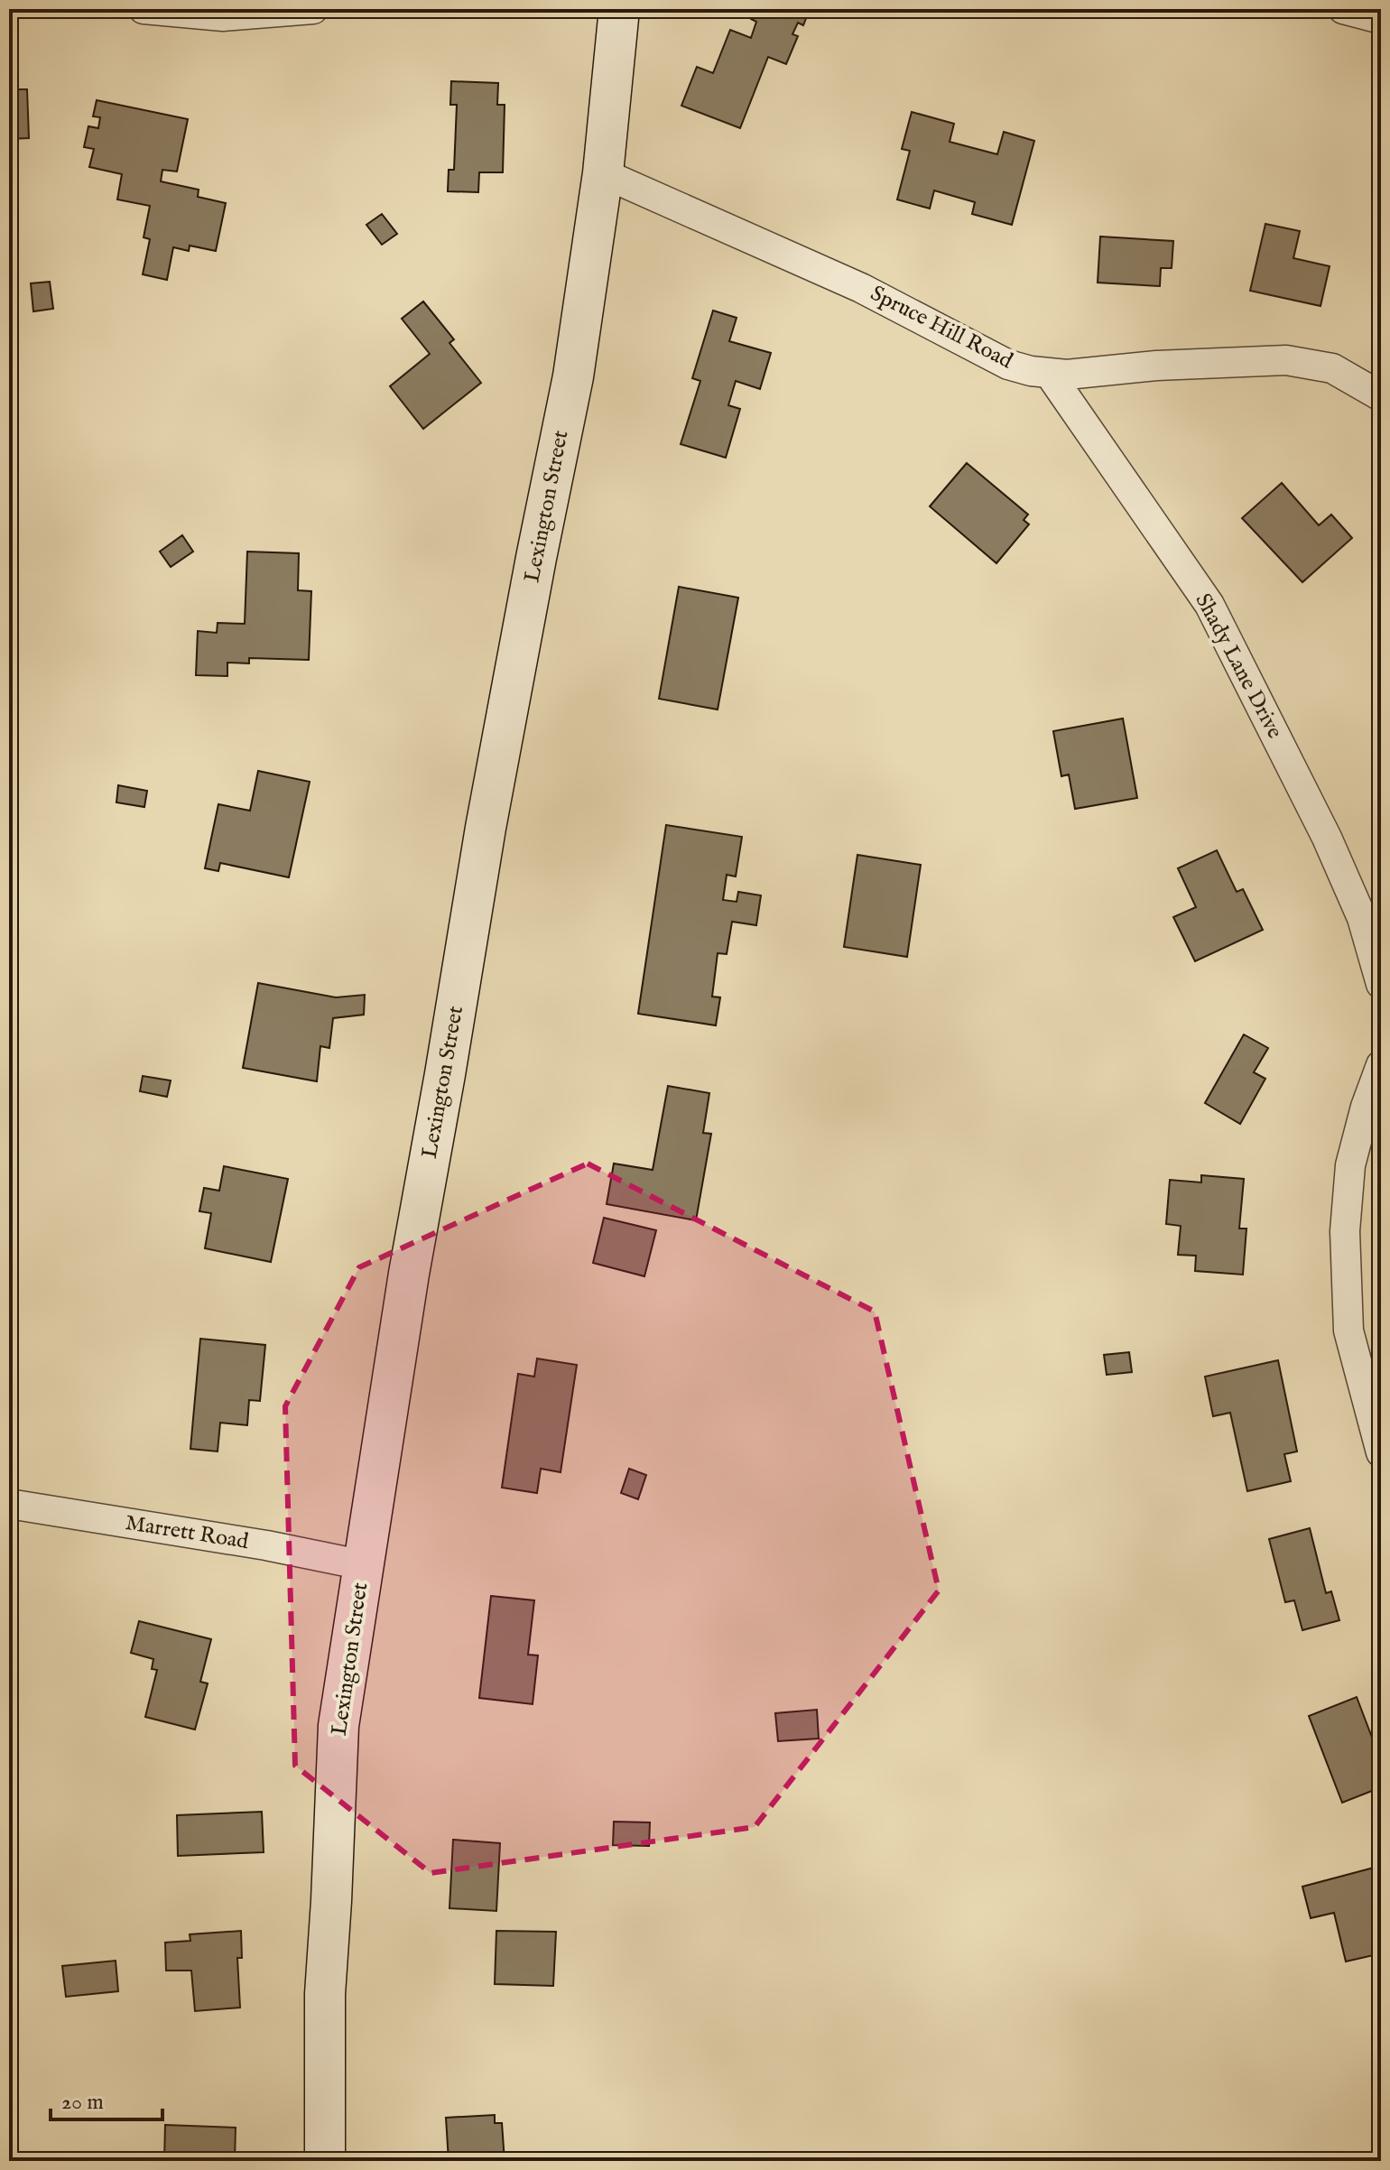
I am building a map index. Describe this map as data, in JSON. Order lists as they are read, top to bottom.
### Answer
{
  "streets": {
    "street": [
      "Spruce Hill Road",
      "Lexington Street",
      "Shady Lane Drive",
      "Marrett Road"
    ]
  },
  "crossings": [
    ["Spruce Hill Road", "Lexington Street"],
    ["Spruce Hill Road", "Shady Lane Drive"],
    ["Lexington Street", "Marrett Road"]
  ],
  "scale_bar": "20 m"
}
